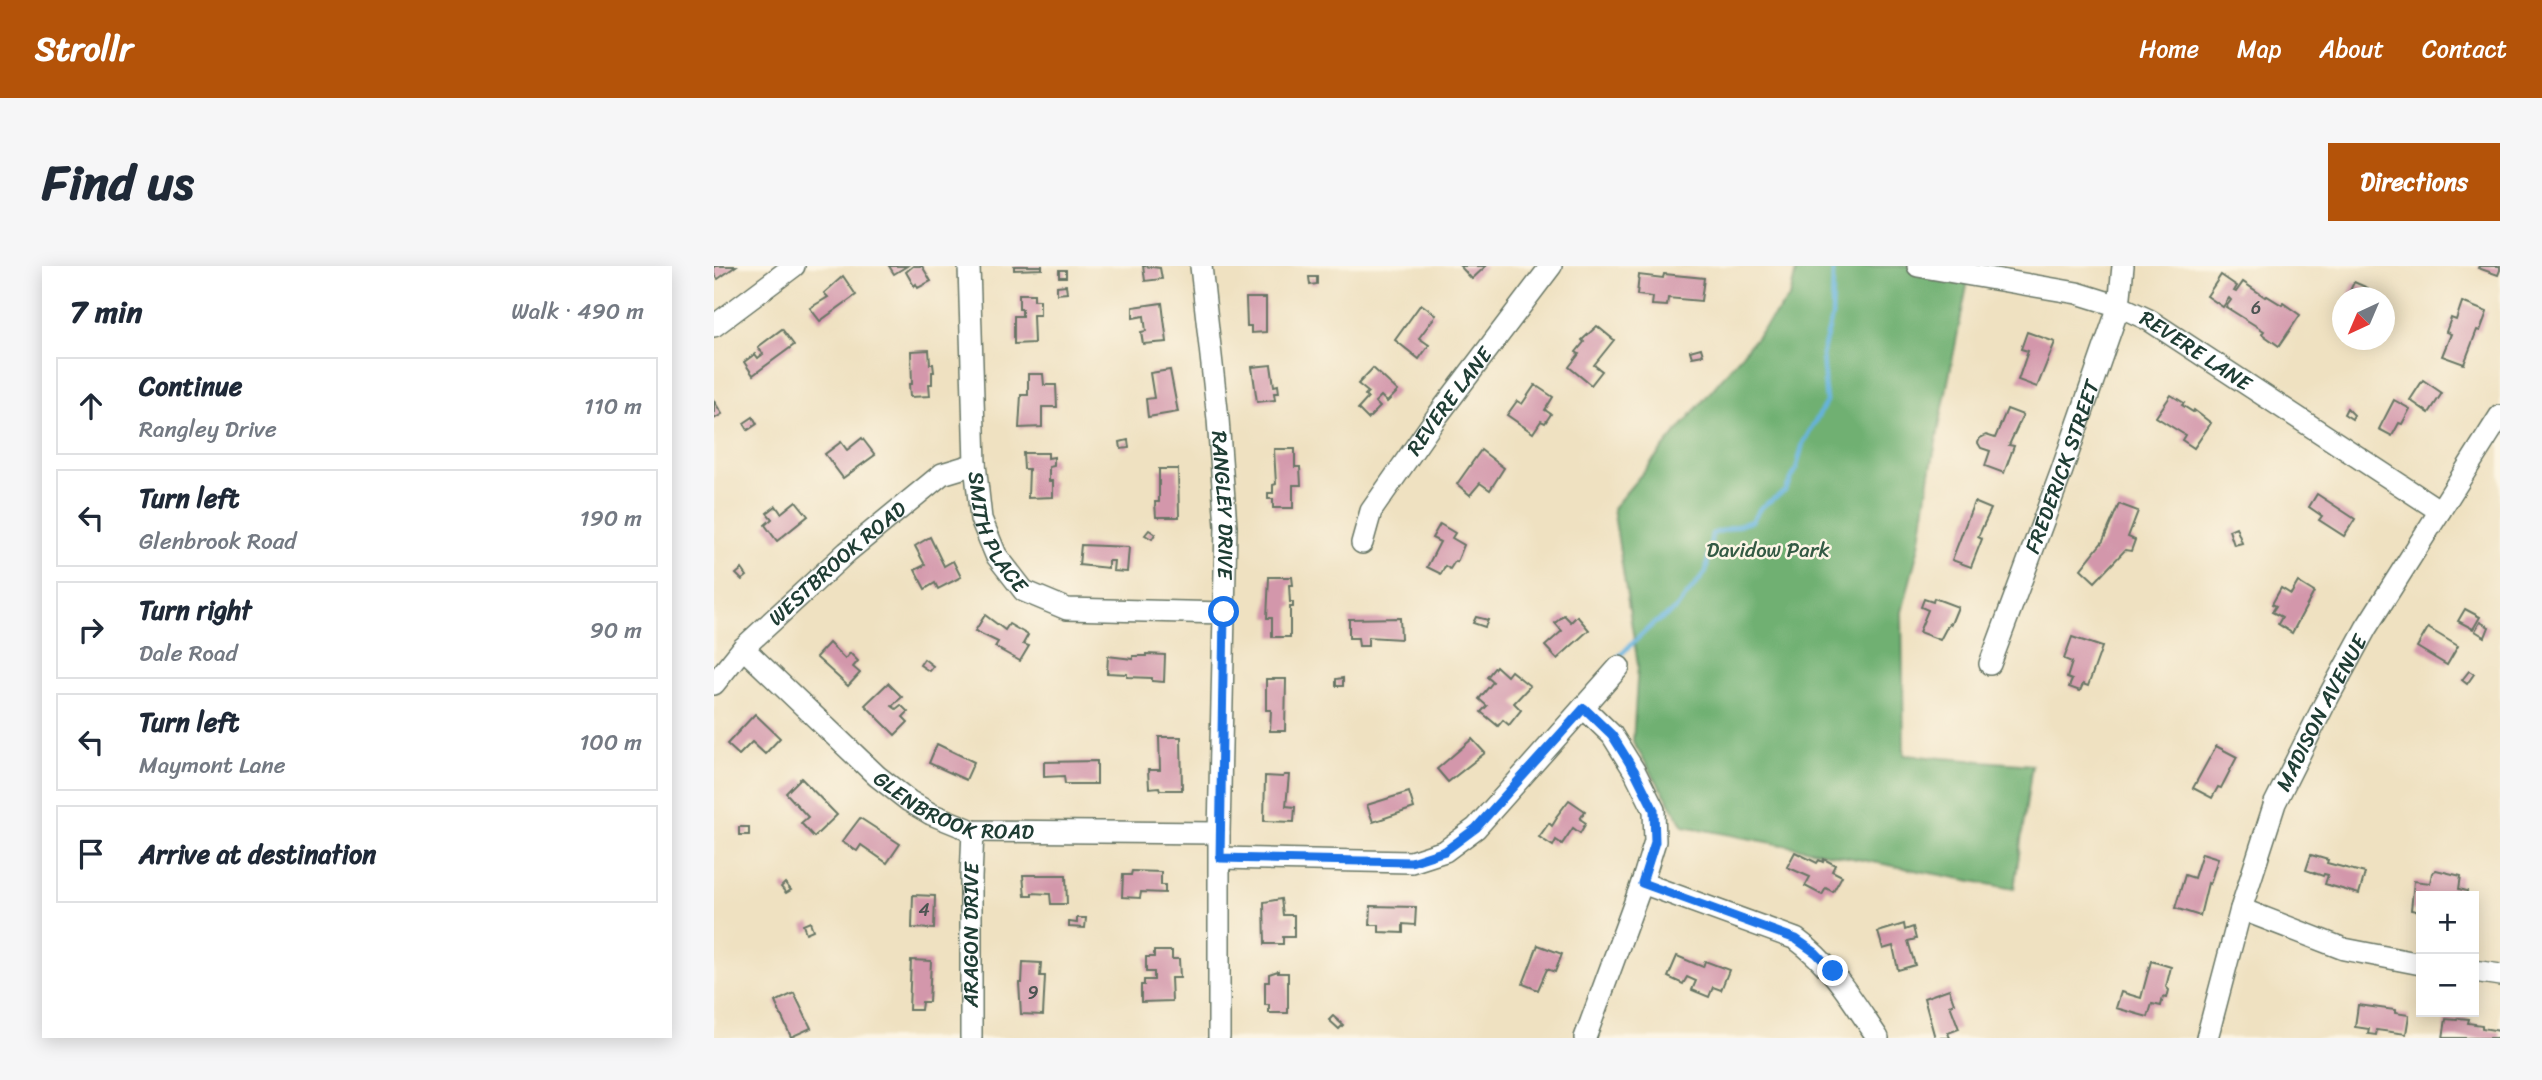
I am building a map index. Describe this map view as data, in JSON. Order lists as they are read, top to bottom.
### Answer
{
  "streets": {
    "street": [
      "REVERE LANE",
      "FREDERICK STREET",
      "RANGLEY DRIVE",
      "SMITH PLACE",
      "WESTBROOK ROAD",
      "MADISON AVENUE",
      "GLENBROOK ROAD",
      "ARAGON DRIVE"
    ]
  },
  "crossings": [
    ["REVERE LANE", "FREDERICK STREET"],
    ["REVERE LANE", "MADISON AVENUE"],
    ["RANGLEY DRIVE", "SMITH PLACE"],
    ["RANGLEY DRIVE", "GLENBROOK ROAD"],
    ["SMITH PLACE", "WESTBROOK ROAD"],
    ["WESTBROOK ROAD", "GLENBROOK ROAD"],
    ["GLENBROOK ROAD", "ARAGON DRIVE"]
  ],
  "parks": ["Davidow Park"],
  "house_numbers": ["6", "4", "9"],
  "north": "bottom left",
  "page": {
    "header": "Strollr",
    "nav": [
      "Home",
      "Map",
      "About",
      "Contact"
    ],
    "title": "Find us",
    "buttons": "Directions",
    "heading": ["7 min", "Walk · 490 m"],
    "list": [
      ["Continue", "Rangley Drive", "110 m"],
      ["Turn left", "Glenbrook Road", "190 m"],
      ["Turn right", "Dale Road", "90 m"],
      ["Turn left", "Maymont Lane", "100 m"],
      "Arrive at destination"
    ],
    "map_buttons": ["+", "−"]
  }
}
